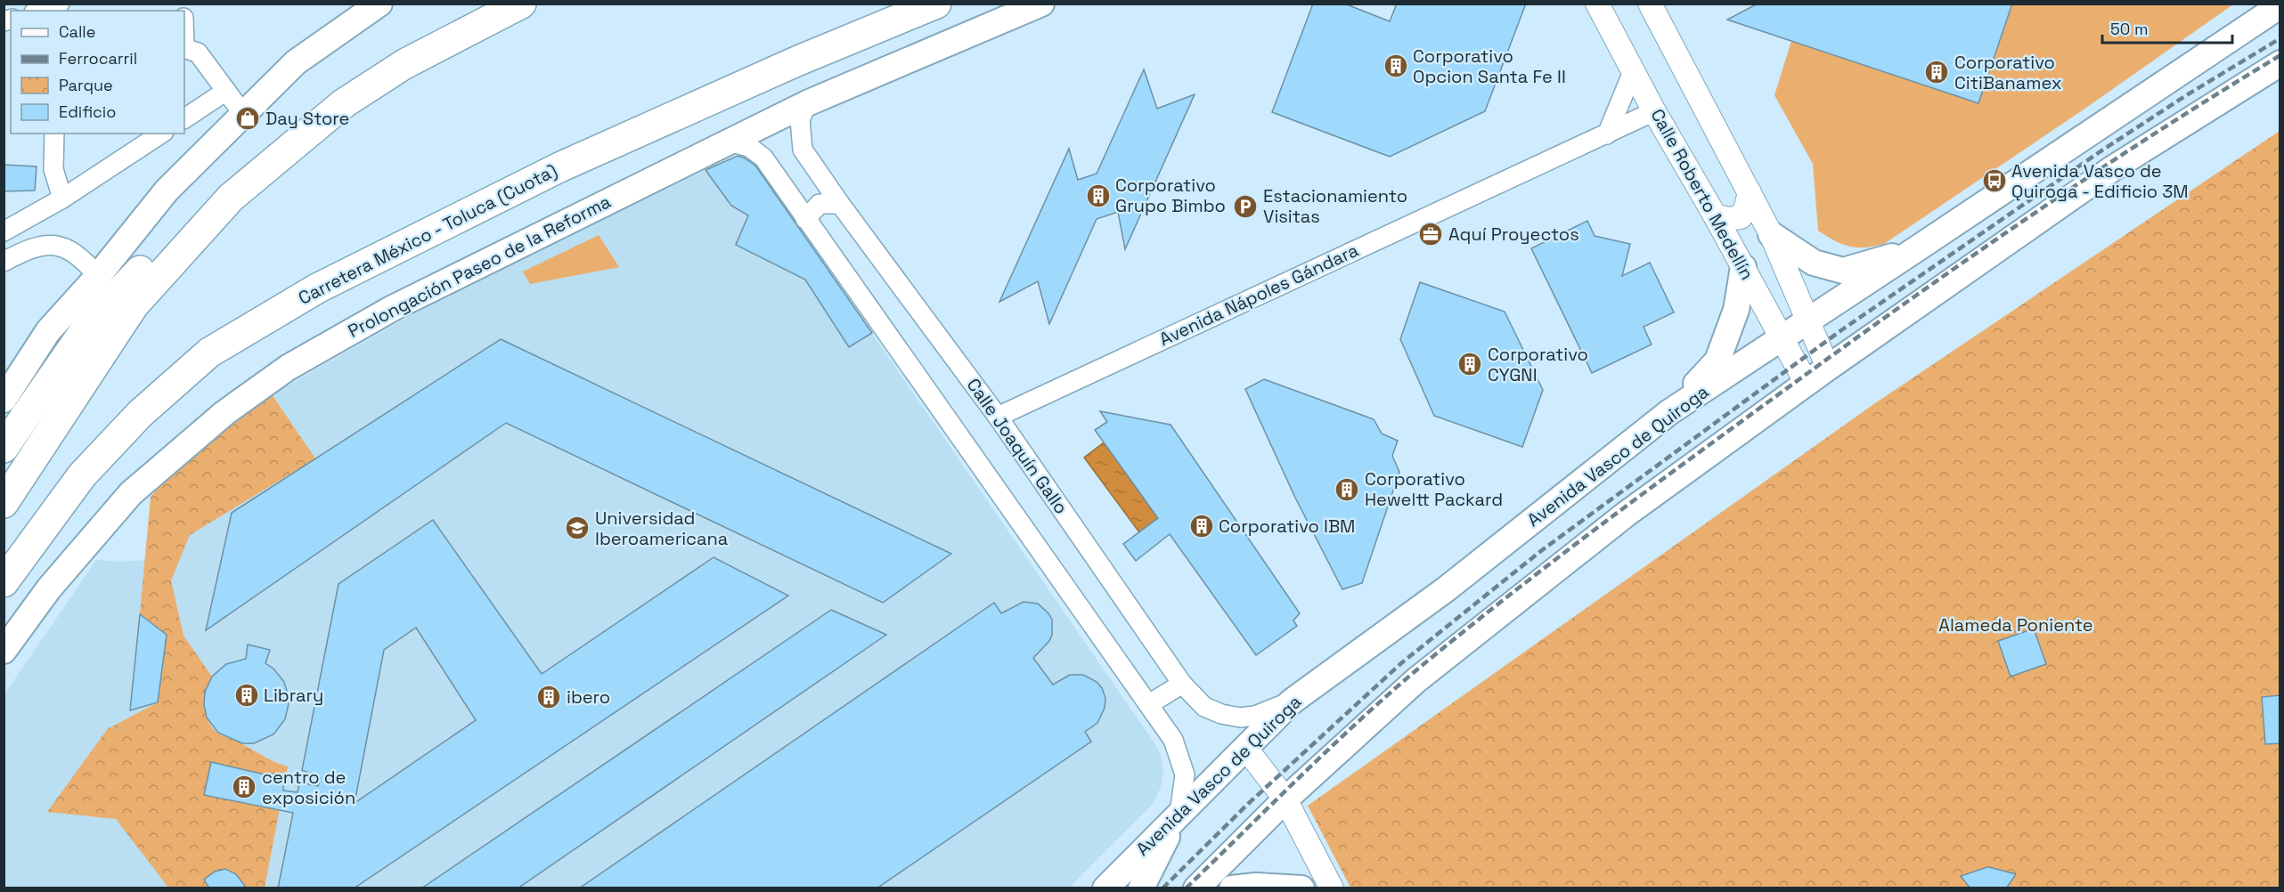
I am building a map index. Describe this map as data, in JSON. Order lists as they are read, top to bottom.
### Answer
{
  "streets": {
    "highway": ["Carretera México - Toluca (Cuota)"],
    "main road": ["Prolongación Paseo de la Reforma", "Avenida Vasco de Quiroga"],
    "street": ["Calle Roberto Medellín", "Avenida Nápoles Gándara", "Calle Joaquín Gallo"]
  },
  "crossings": [
    ["Calle Roberto Medellín", "Avenida Nápoles Gándara"],
    ["Calle Roberto Medellín", "Avenida Vasco de Quiroga"],
    ["Prolongación Paseo de la Reforma", "Calle Joaquín Gallo"],
    ["Avenida Nápoles Gándara", "Calle Joaquín Gallo"],
    ["Calle Joaquín Gallo", "Avenida Vasco de Quiroga"]
  ],
  "parks": ["Alameda Poniente"],
  "places": {
    "building": [
      "Corporativo Opcion Santa Fe II",
      "Corporativo CitiBanamex",
      "Corporativo Grupo Bimbo",
      "Corporativo CYGNI",
      "Corporativo Heweltt Packard",
      "Corporativo IBM",
      "Library",
      "ibero",
      "centro de exposición"
    ],
    "shop": ["Day Store"],
    "bus stop": ["Avenida Vasco de Quiroga - Edificio 3M"],
    "parking": ["Estacionamiento Visitas"],
    "office": ["Aquí Proyectos"],
    "school or university": ["Universidad Iberoamericana"]
  },
  "legend": [
    "Calle",
    "Ferrocarril",
    "Parque",
    "Edificio"
  ],
  "scale_bar": "50 m"
}
